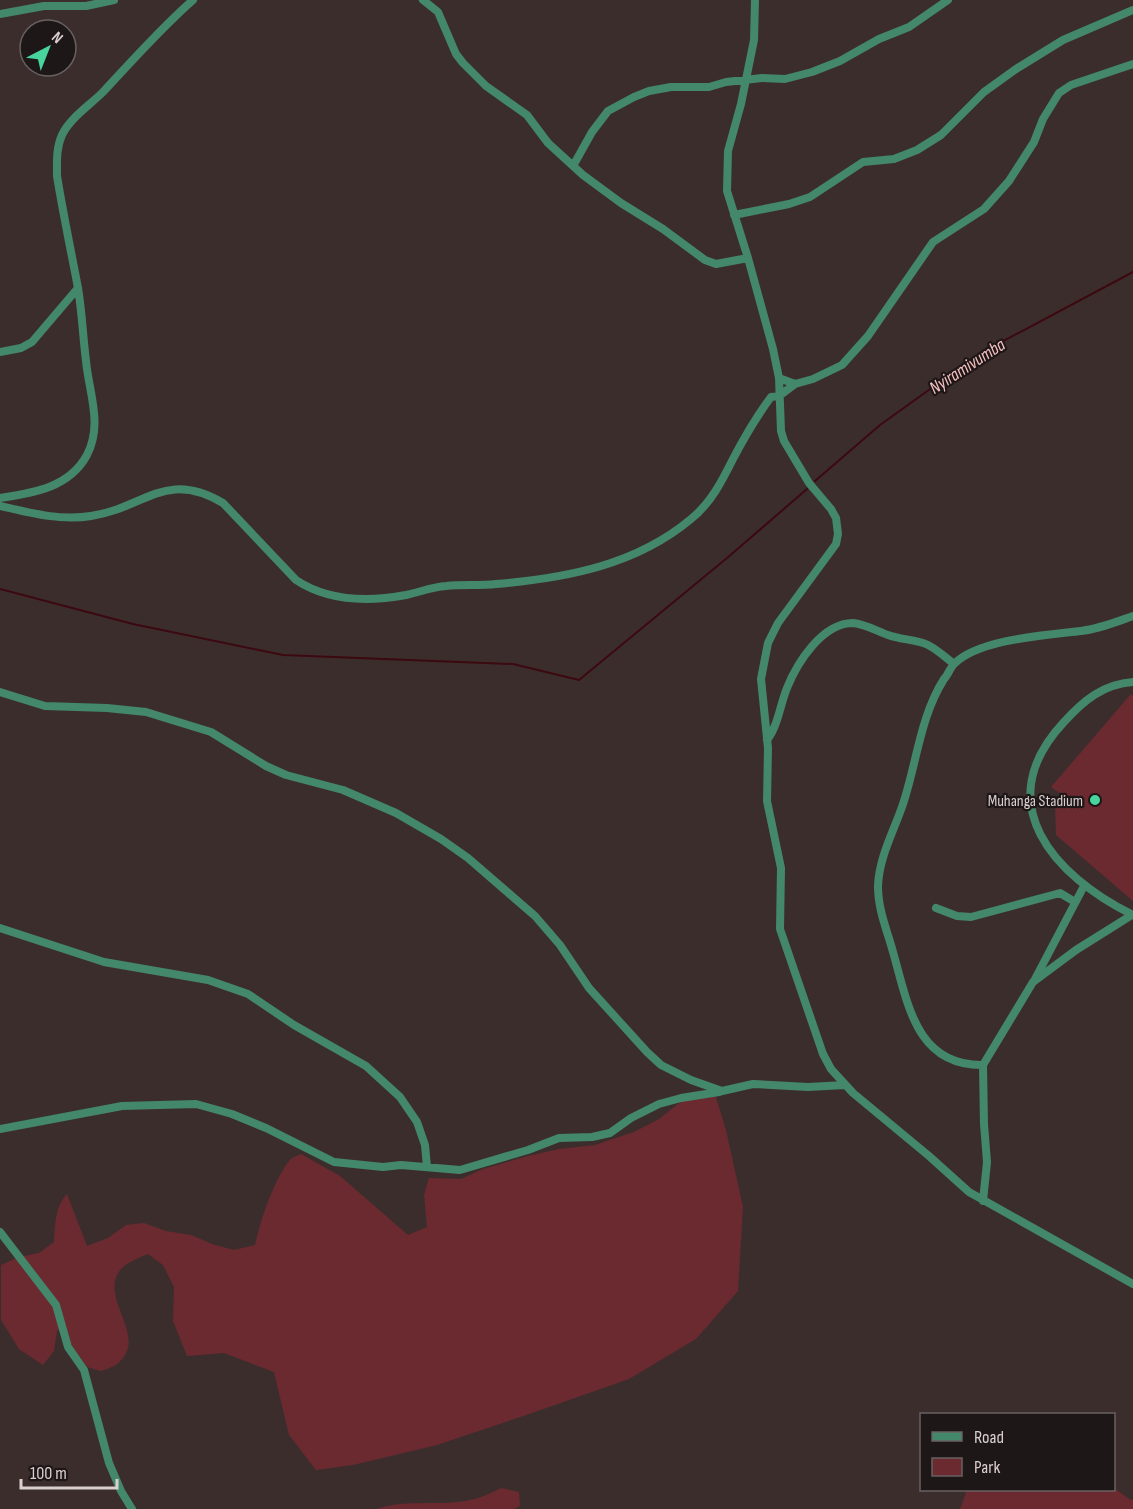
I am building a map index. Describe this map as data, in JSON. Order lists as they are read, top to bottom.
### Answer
{
  "water": ["Nyiramivumba"],
  "places": ["Muhanga Stadium"],
  "legend": ["Road", "Park"],
  "scale_bar": "100 m",
  "north": "top right"
}
